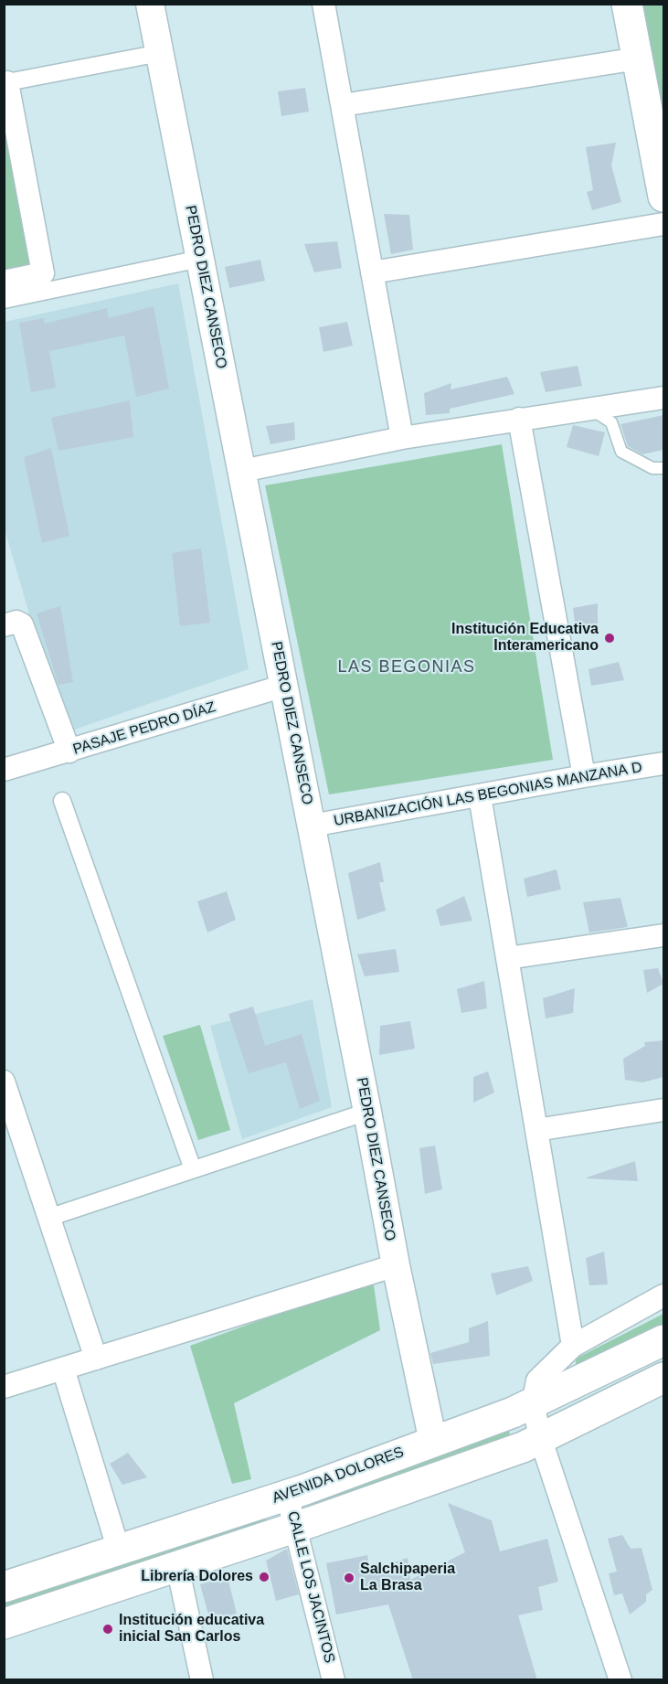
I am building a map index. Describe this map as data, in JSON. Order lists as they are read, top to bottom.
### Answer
{
  "streets": {
    "main road": ["AVENIDA DOLORES"],
    "street": [
      "PEDRO DIEZ CANSECO",
      "PASAJE PEDRO DÍAZ",
      "URBANIZACIÓN LAS BEGONIAS MANZANA D",
      "CALLE LOS JACINTOS"
    ]
  },
  "crossings": [
    ["PEDRO DIEZ CANSECO", "PASAJE PEDRO DÍAZ"],
    ["PEDRO DIEZ CANSECO", "URBANIZACIÓN LAS BEGONIAS MANZANA D"],
    ["PEDRO DIEZ CANSECO", "AVENIDA DOLORES"],
    ["AVENIDA DOLORES", "CALLE LOS JACINTOS"]
  ],
  "districts": ["LAS BEGONIAS"],
  "places": [
    "Institución Educativa Interamericano",
    "Librería Dolores",
    "Salchipaperia La Brasa",
    "Institución educativa inicial San Carlos"
  ]
}
